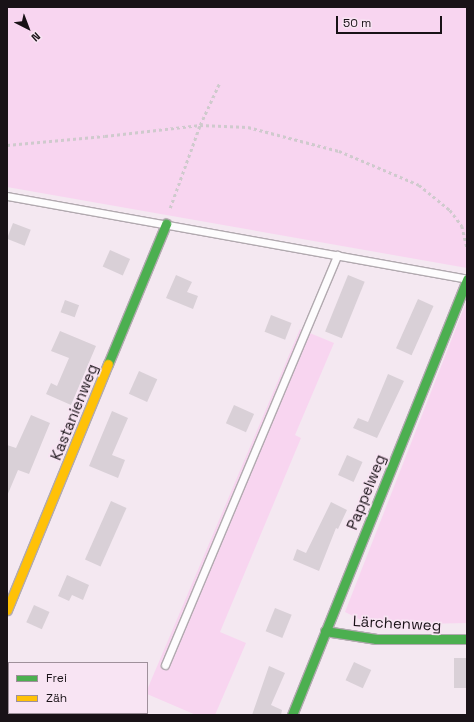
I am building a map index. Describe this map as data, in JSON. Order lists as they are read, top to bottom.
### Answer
{
  "streets": {
    "street": ["Kastanienweg", "Pappelweg", "Lärchenweg"]
  },
  "crossings": [
    ["Pappelweg", "Lärchenweg"]
  ],
  "legend": ["Frei", "Zäh"],
  "scale_bar": "50 m",
  "north": "bottom right"
}
